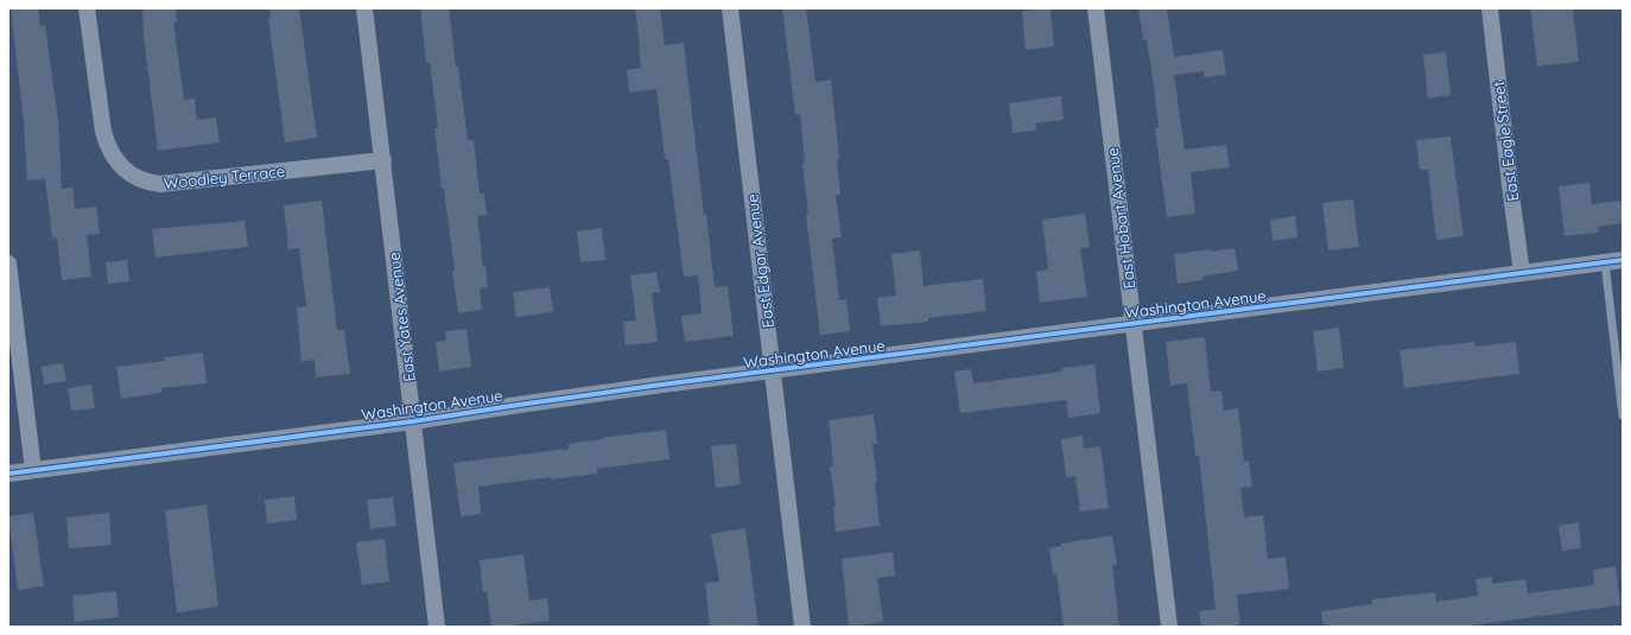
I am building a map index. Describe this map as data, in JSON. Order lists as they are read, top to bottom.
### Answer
{
  "streets": {
    "street": [
      "East Eagle Street",
      "Woodley Terrace",
      "East Hobart Avenue",
      "East Edgar Avenue",
      "Washington Avenue",
      "East Yates Avenue"
    ]
  },
  "crossings": [
    ["East Eagle Street", "Washington Avenue"],
    ["Woodley Terrace", "East Yates Avenue"],
    ["East Hobart Avenue", "Washington Avenue"],
    ["East Edgar Avenue", "Washington Avenue"],
    ["Washington Avenue", "East Yates Avenue"]
  ]
}
